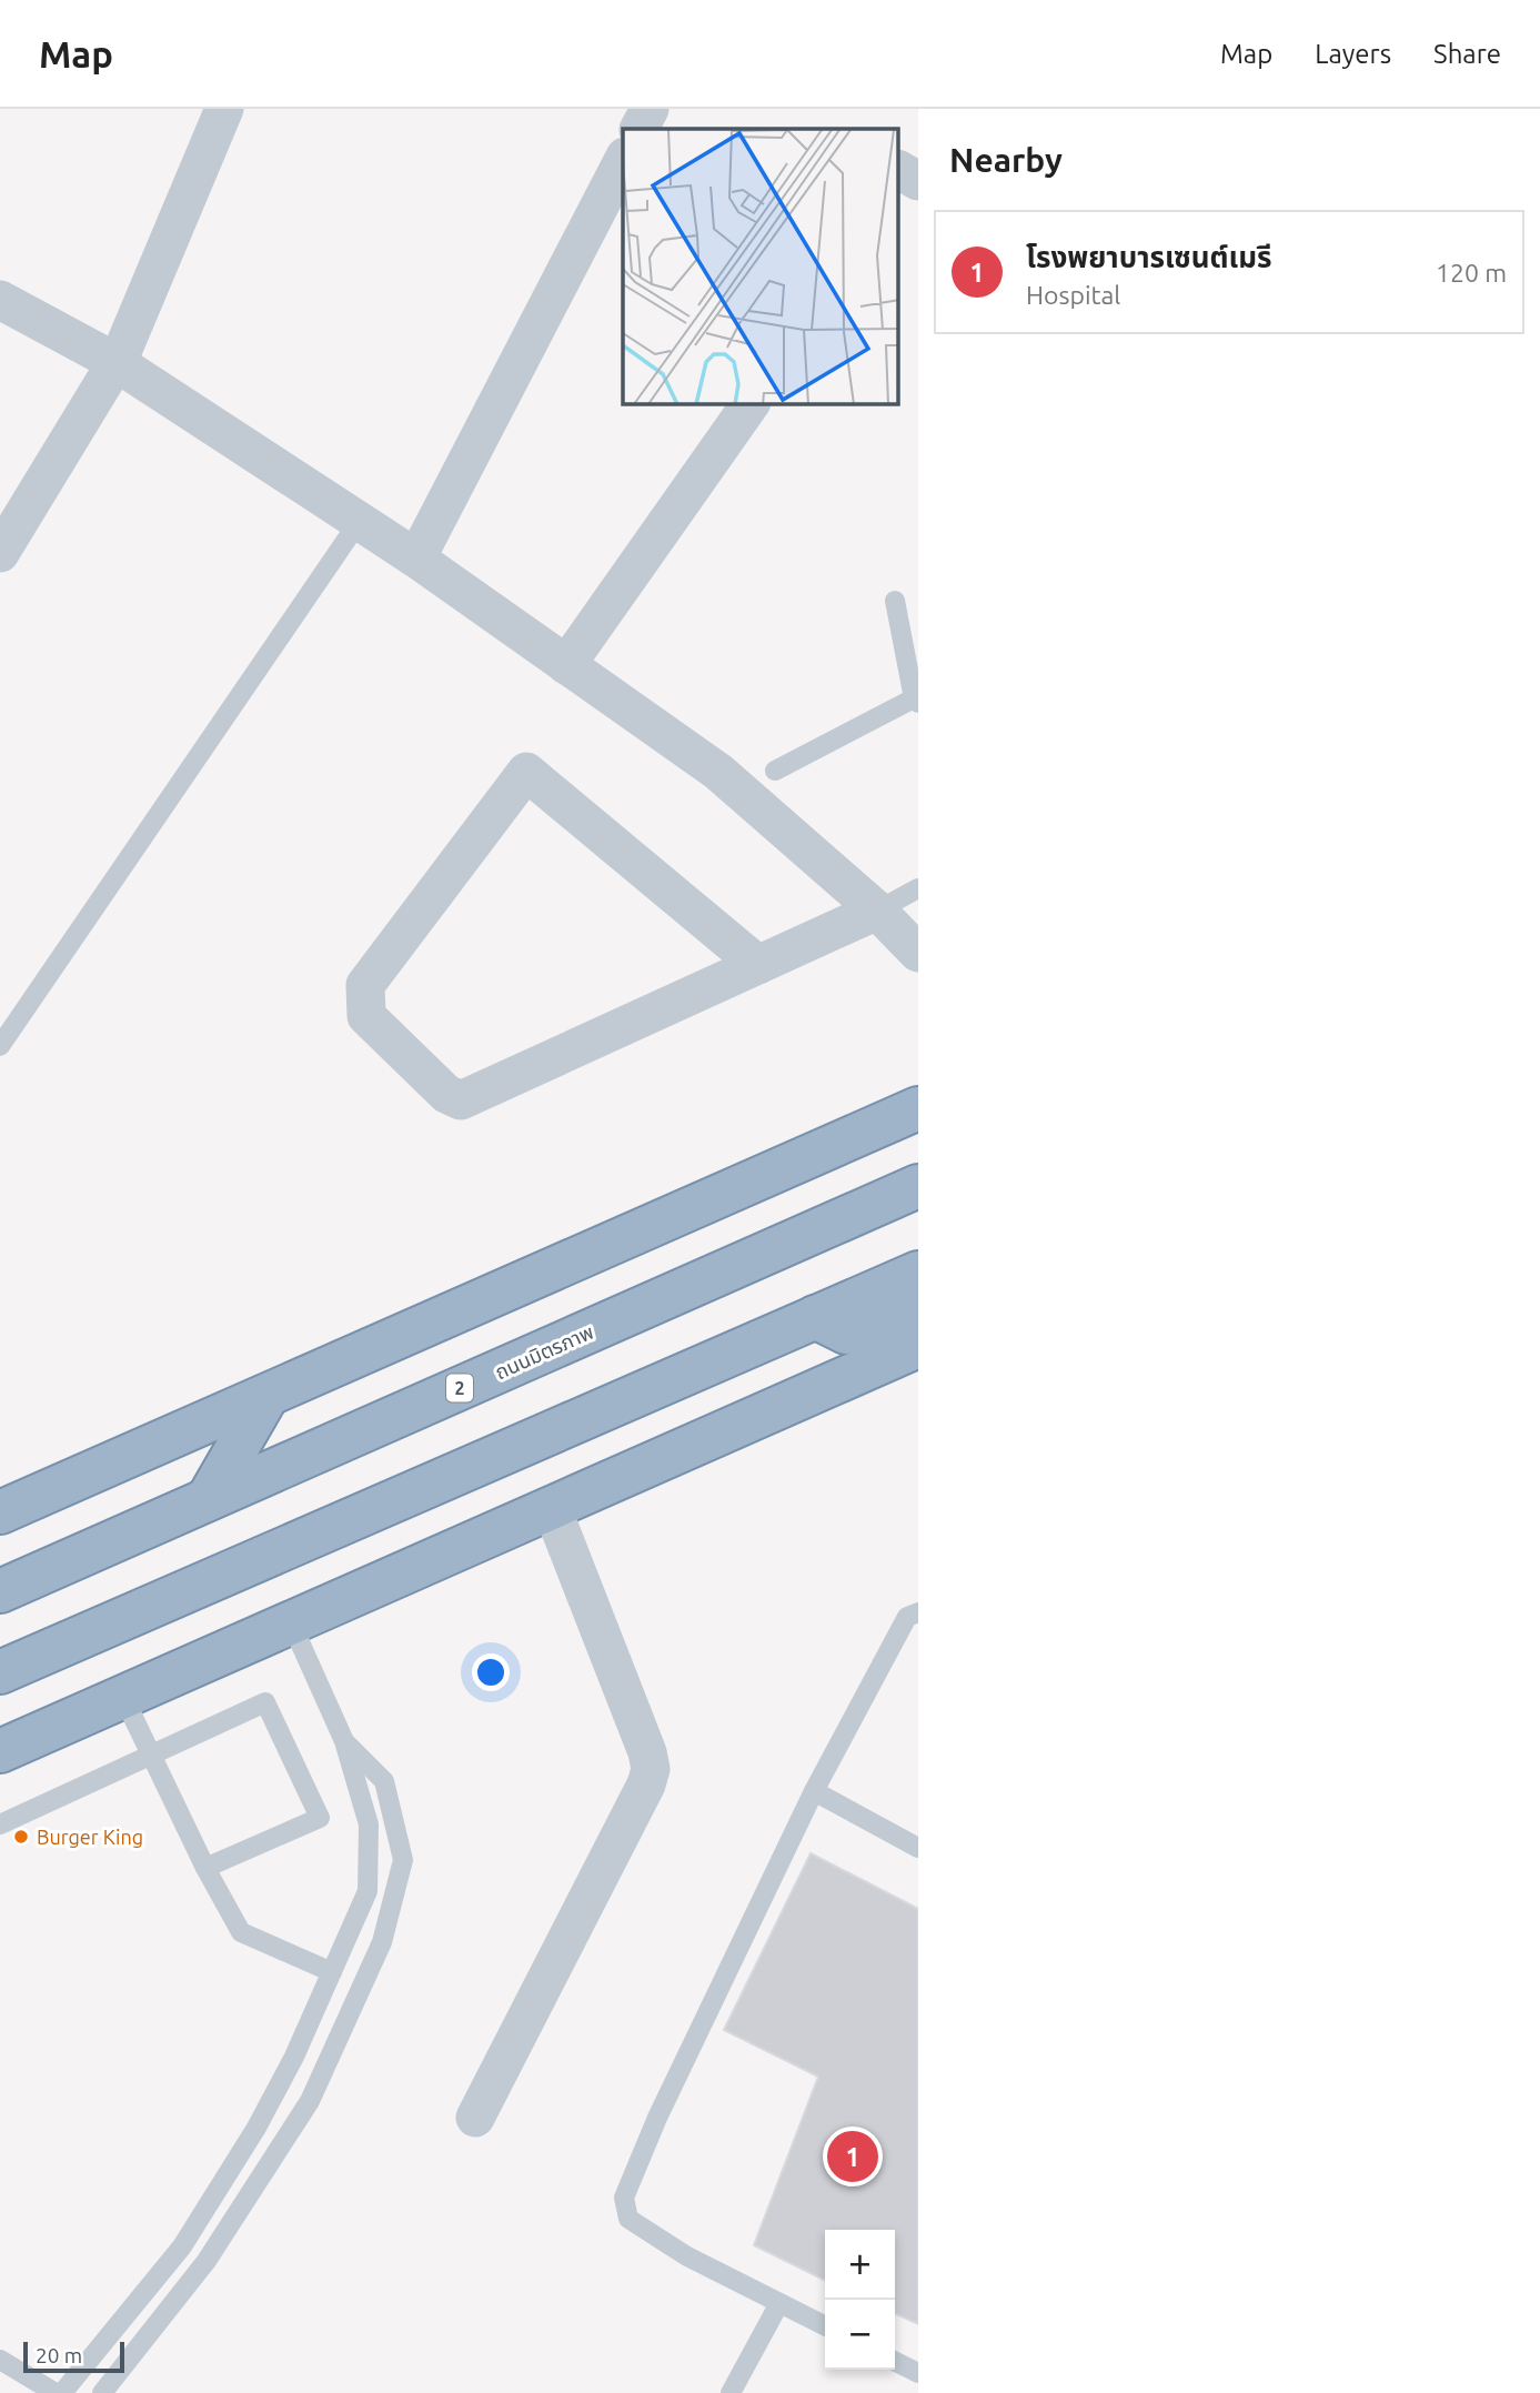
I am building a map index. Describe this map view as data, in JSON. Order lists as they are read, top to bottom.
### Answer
{
  "streets": {
    "highway": ["ถนนมิตรภาพ", "2"]
  },
  "places": ["Burger King"],
  "scale_bar": "20 m",
  "page": {
    "header": "Map",
    "nav": ["Map", "Layers", "Share"],
    "heading": "Nearby",
    "list": [
      {
        "mark": "1",
        "name": "โรงพยาบารเซนต์เมรี",
        "note": "Hospital",
        "value": "120 m"
      }
    ],
    "pins": "1",
    "map_buttons": ["+", "−"],
    "scale": "20 m"
  }
}
